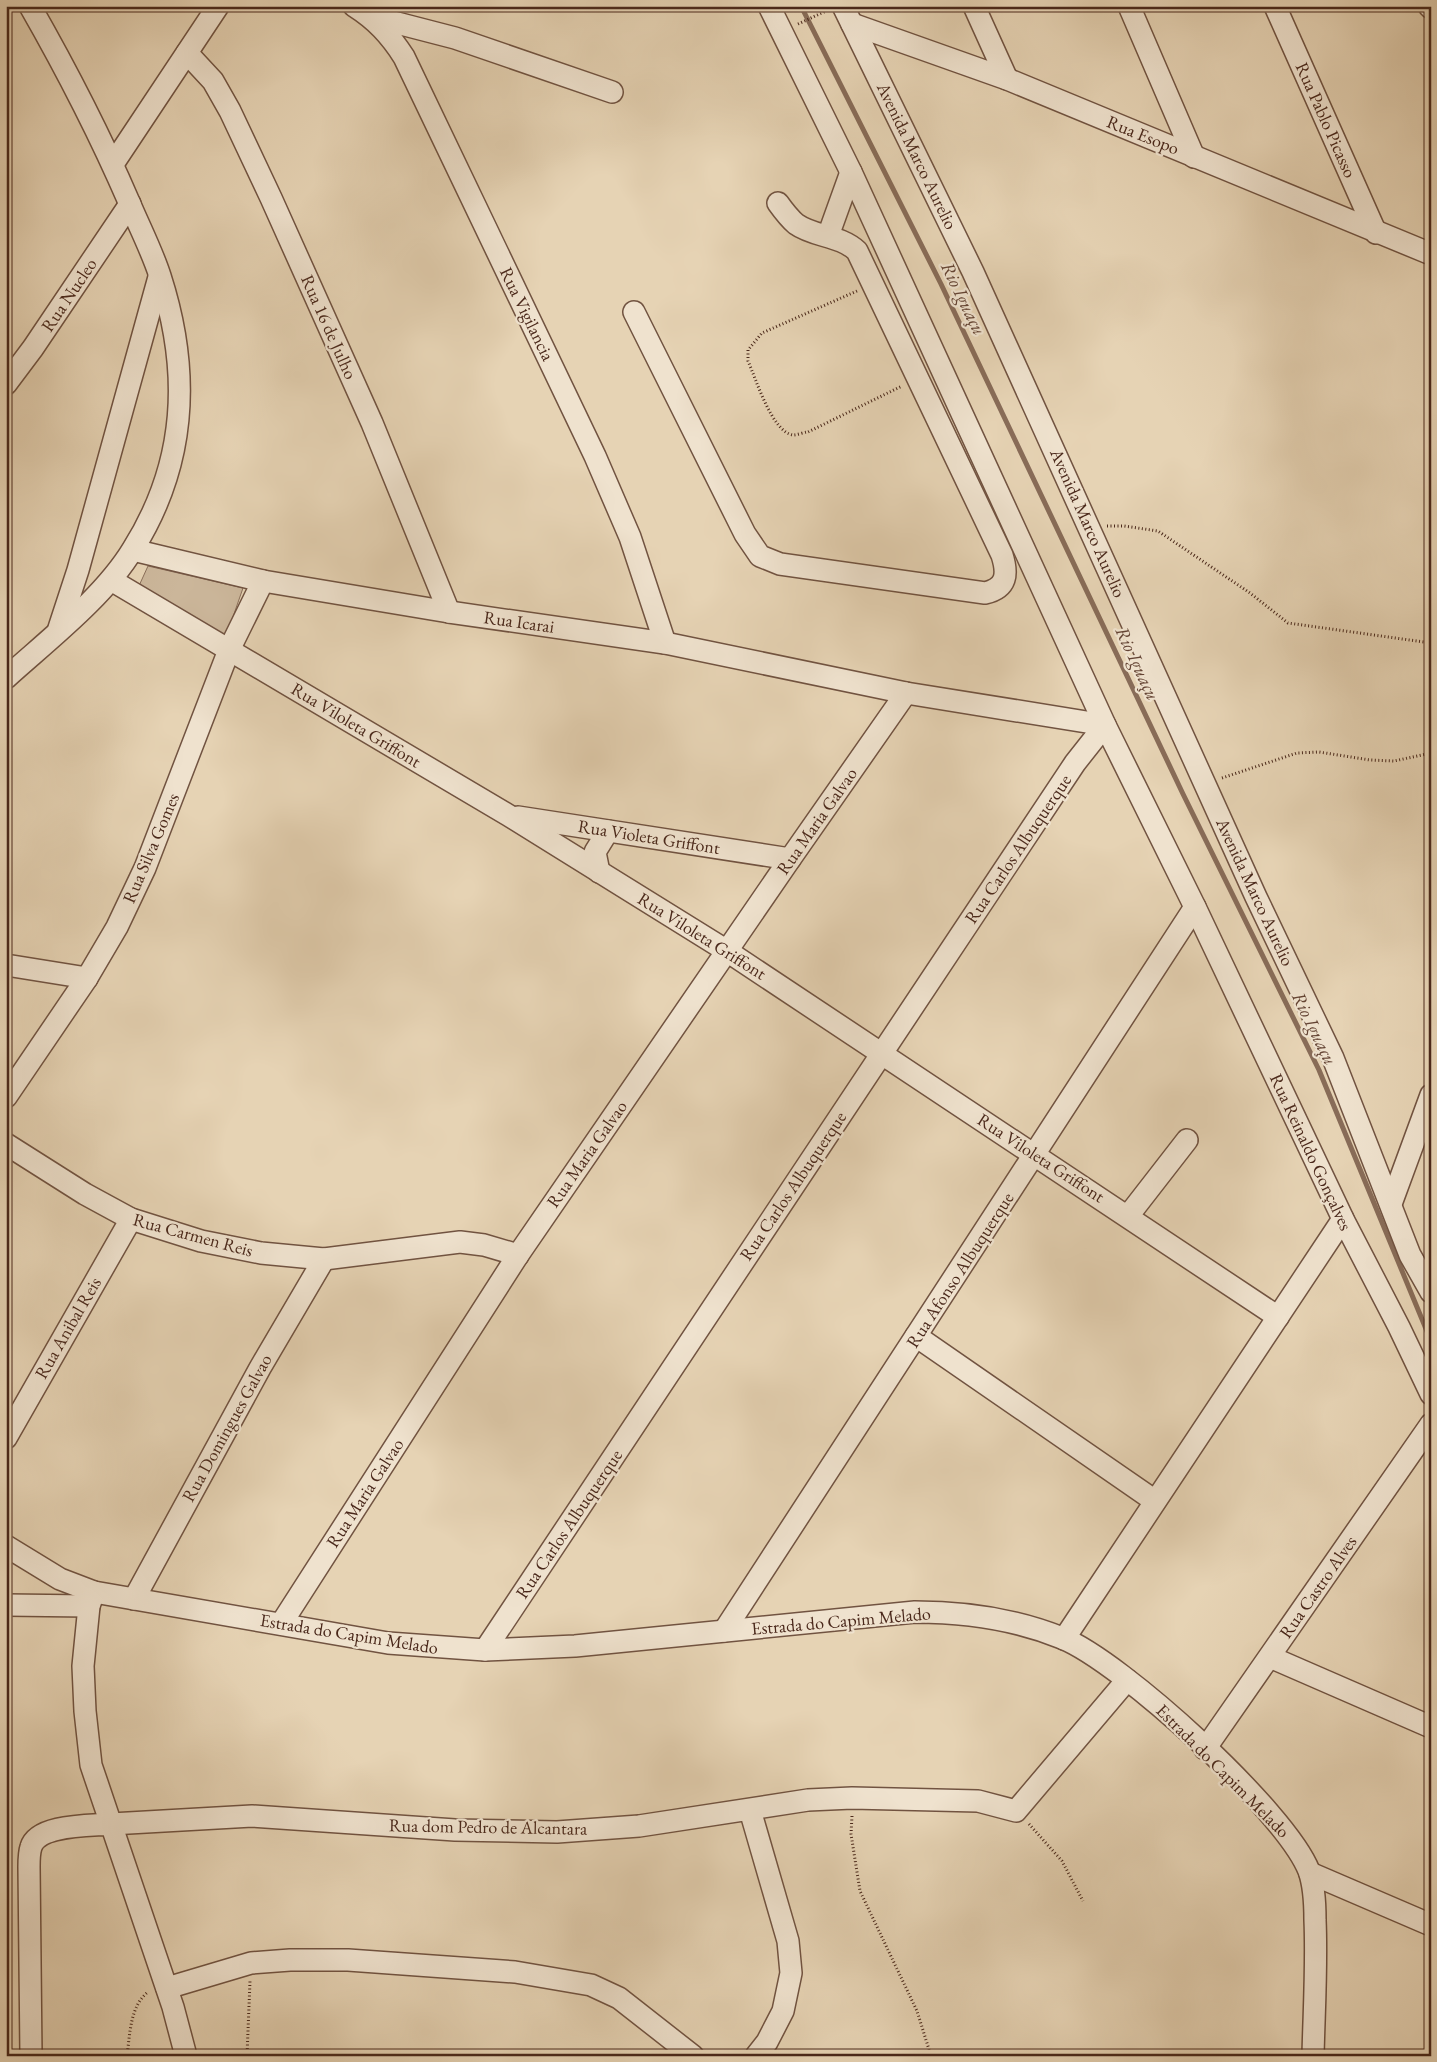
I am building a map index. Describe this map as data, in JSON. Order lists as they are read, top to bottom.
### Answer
{
  "streets": {
    "street": [
      "Rua Pablo Picasso",
      "Rua Esopo",
      "Avenida Marco Aurelio",
      "Rua Nucleo",
      "Rua Vigilancia",
      "Rua 16 de Julho",
      "Rua Icarai",
      "Rua Viloleta Griffont",
      "Rua Maria Galvao",
      "Rua Violeta Griffont",
      "Rua Silva Gomes",
      "Rua Carlos Albuquerque",
      "Rua Reinaldo Gonçalves",
      "Rua Carmen Reis",
      "Rua Afonso Albuquerque",
      "Rua Anibal Reis",
      "Rua Domingues Galvao",
      "Rua Castro Alves",
      "Estrada do Capim Melado",
      "Rua dom Pedro de Alcantara"
    ]
  },
  "crossings": [
    ["Rua Pablo Picasso", "Rua Esopo"],
    ["Rua Esopo", "Avenida Marco Aurelio"],
    ["Rua Vigilancia", "Rua Icarai"],
    ["Rua 16 de Julho", "Rua Icarai"],
    ["Rua Icarai", "Rua Maria Galvao"],
    ["Rua Icarai", "Rua Silva Gomes"],
    ["Rua Icarai", "Rua Carlos Albuquerque"],
    ["Rua Icarai", "Rua Reinaldo Gonçalves"],
    ["Rua Viloleta Griffont", "Rua Maria Galvao"],
    ["Rua Viloleta Griffont", "Rua Violeta Griffont"],
    ["Rua Viloleta Griffont", "Rua Silva Gomes"],
    ["Rua Viloleta Griffont", "Rua Carlos Albuquerque"],
    ["Rua Viloleta Griffont", "Rua Afonso Albuquerque"],
    ["Rua Maria Galvao", "Rua Violeta Griffont"],
    ["Rua Maria Galvao", "Rua Carmen Reis"],
    ["Rua Maria Galvao", "Estrada do Capim Melado"],
    ["Rua Carlos Albuquerque", "Rua Reinaldo Gonçalves"],
    ["Rua Carlos Albuquerque", "Estrada do Capim Melado"],
    ["Rua Reinaldo Gonçalves", "Rua Afonso Albuquerque"],
    ["Rua Carmen Reis", "Rua Anibal Reis"],
    ["Rua Carmen Reis", "Rua Domingues Galvao"],
    ["Rua Afonso Albuquerque", "Estrada do Capim Melado"],
    ["Rua Domingues Galvao", "Estrada do Capim Melado"],
    ["Rua Castro Alves", "Estrada do Capim Melado"]
  ],
  "water": ["Rio Iguaçu"]
}
